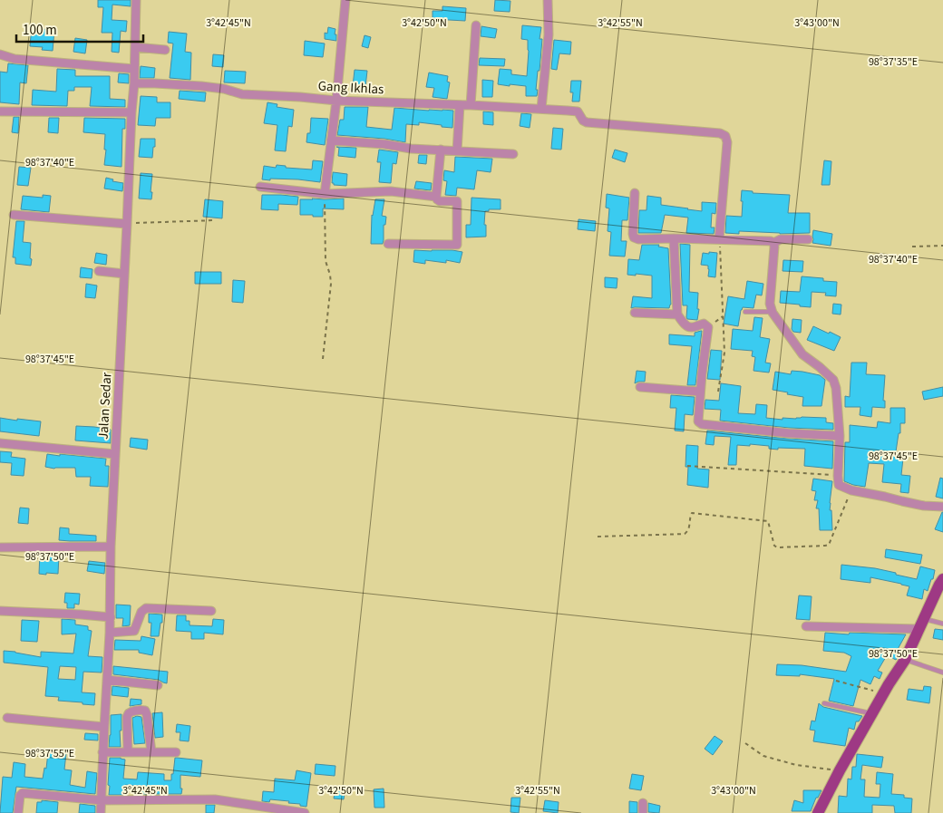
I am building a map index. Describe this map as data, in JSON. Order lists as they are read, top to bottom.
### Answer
{
  "streets": {
    "street": ["Gang Ikhlas", "Jalan Sedar"]
  },
  "crossings": [
    ["Gang Ikhlas", "Jalan Sedar"]
  ],
  "scale_bar": "100 m",
  "coordinates": [
    "3°42'45\"N",
    "3°42'50\"N",
    "3°42'55\"N",
    "3°43'00\"N",
    "98°37'35\"E",
    "98°37'40\"E",
    "98°37'45\"E",
    "98°37'50\"E",
    "98°37'55\"E"
  ]
}
